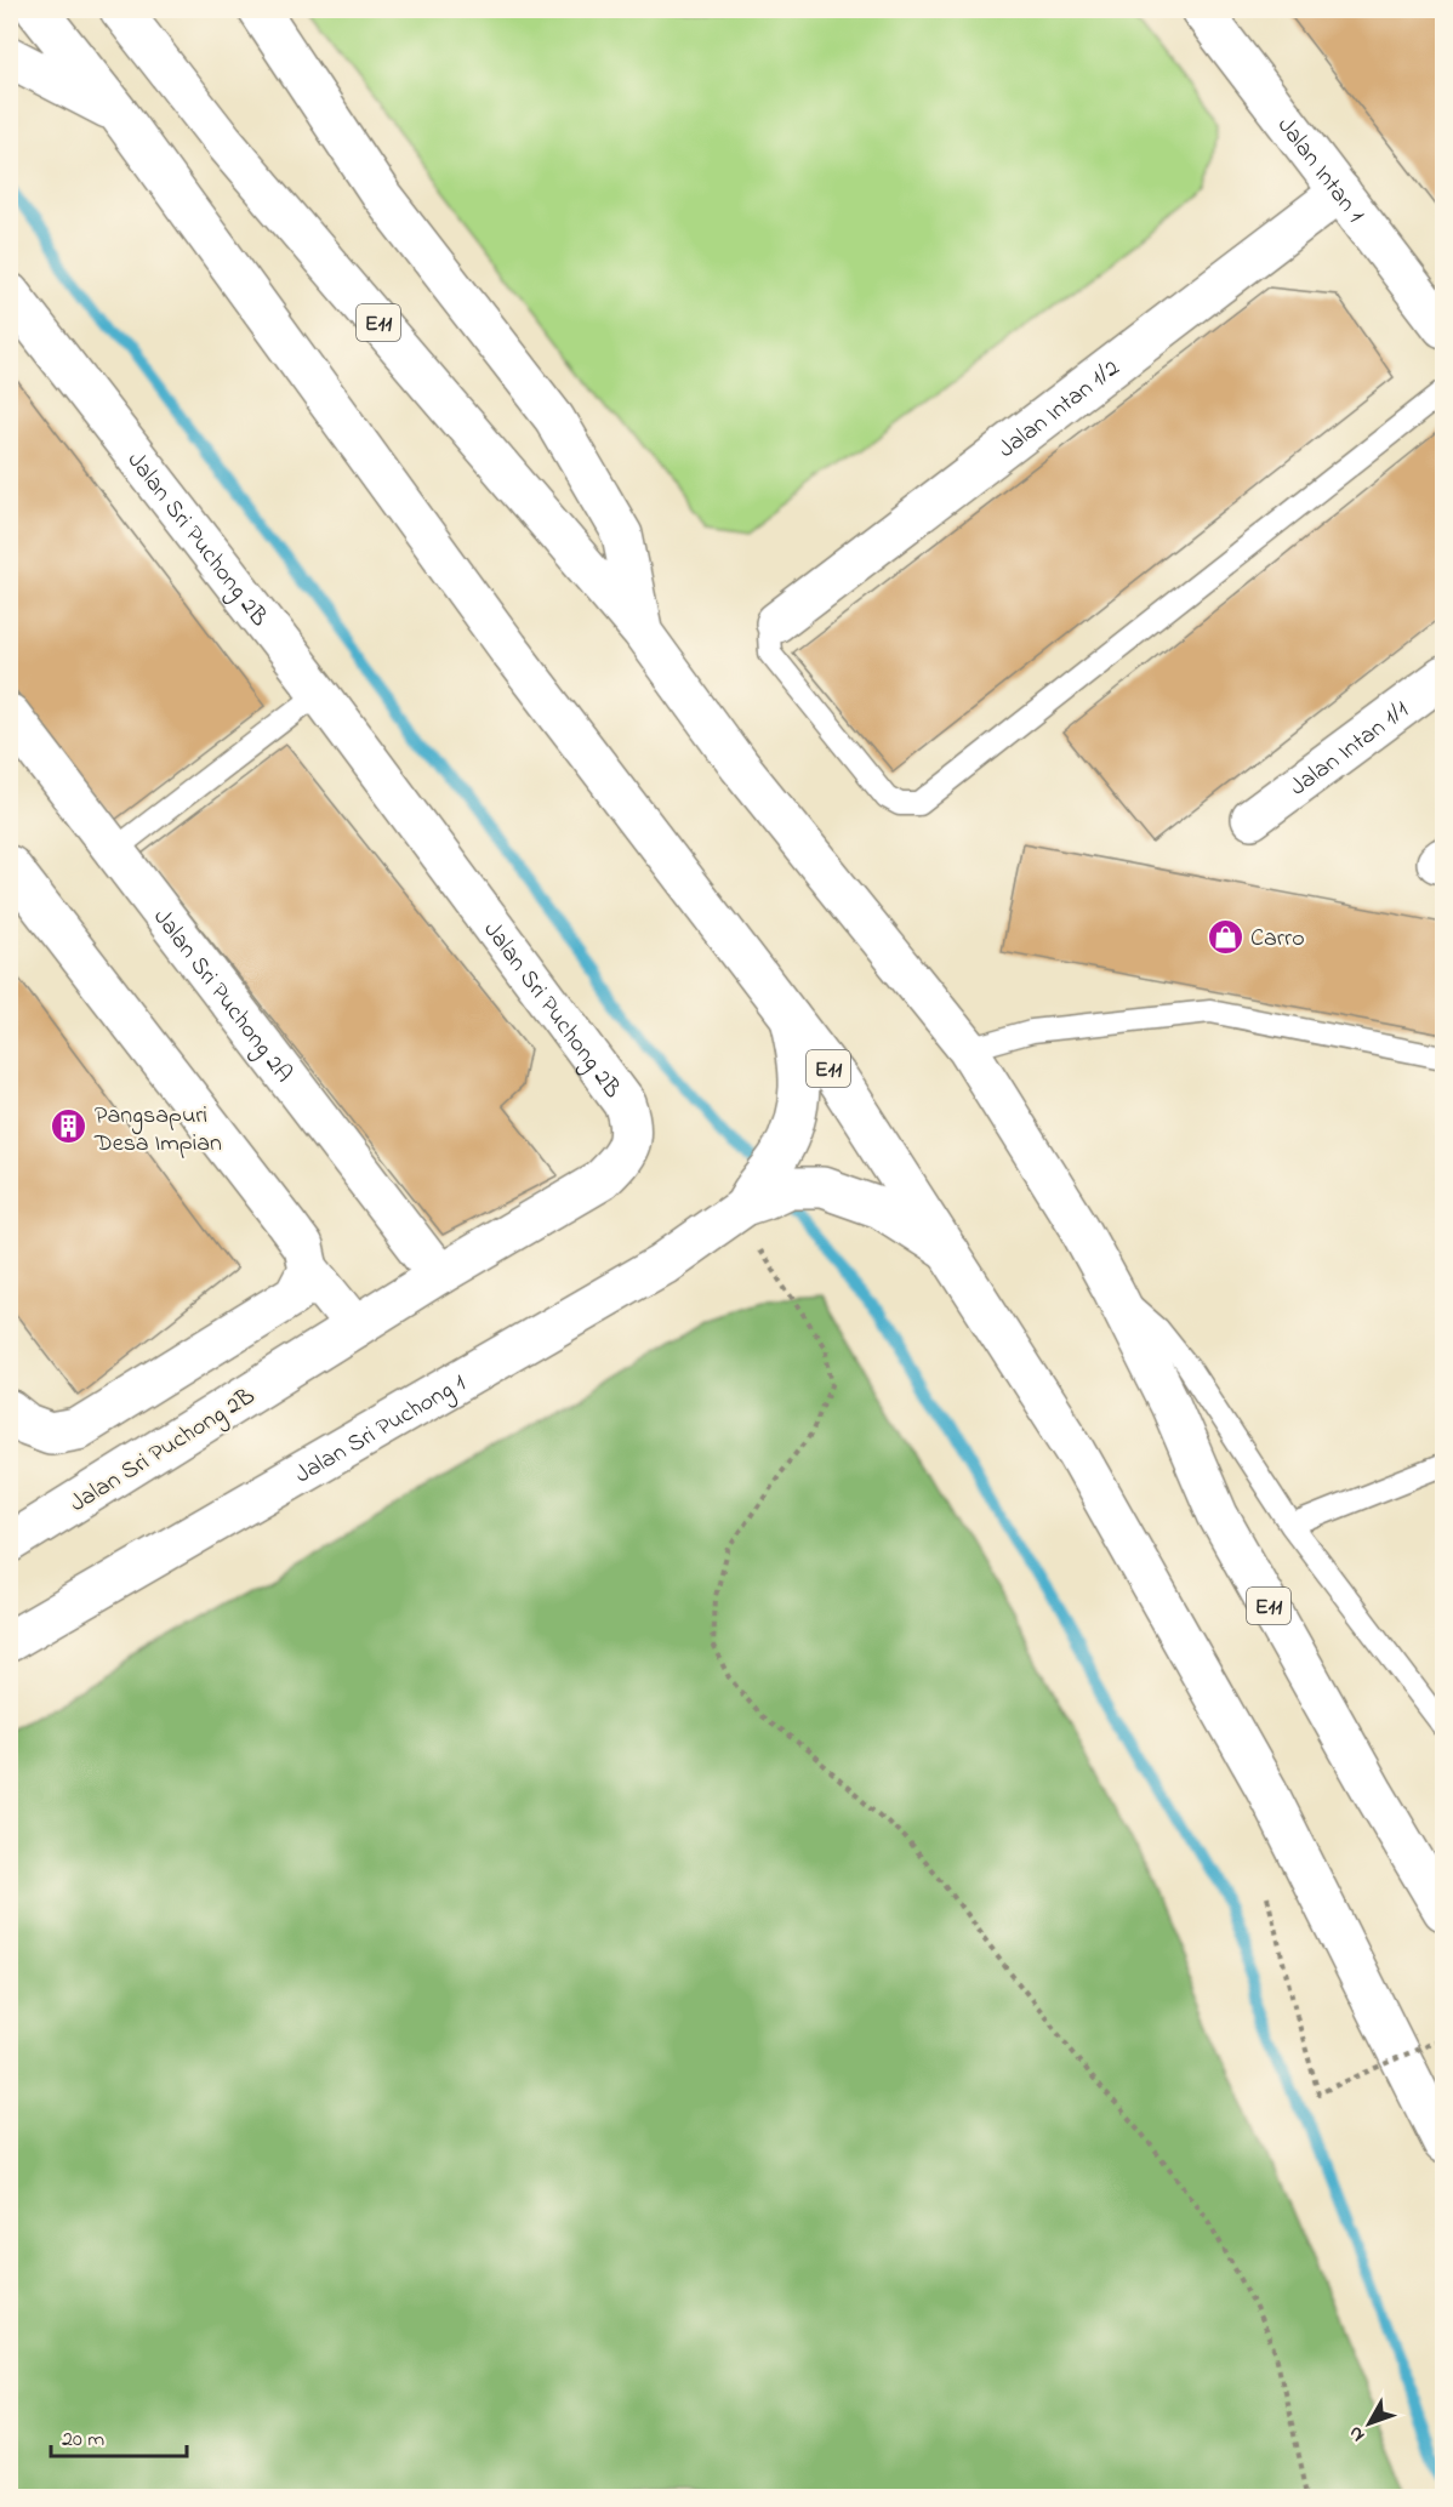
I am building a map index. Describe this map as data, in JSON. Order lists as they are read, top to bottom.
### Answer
{
  "streets": {
    "main road": [
      "Jalan Intan 1",
      "E11",
      "Jalan Intan 1/2",
      "Jalan Sri Puchong 2B",
      "Jalan Intan 1/1",
      "Jalan Sri Puchong 2A",
      "Jalan Sri Puchong 1"
    ]
  },
  "crossings": [
    ["Jalan Intan 1", "Jalan Intan 1/2"],
    ["E11", "Jalan Sri Puchong 1"],
    ["Jalan Sri Puchong 2B", "Jalan Sri Puchong 2A"]
  ],
  "places": {
    "shop": ["Carro"],
    "building": ["Pangsapuri Desa Impian"]
  },
  "scale_bar": "20 m",
  "north": "bottom left"
}
